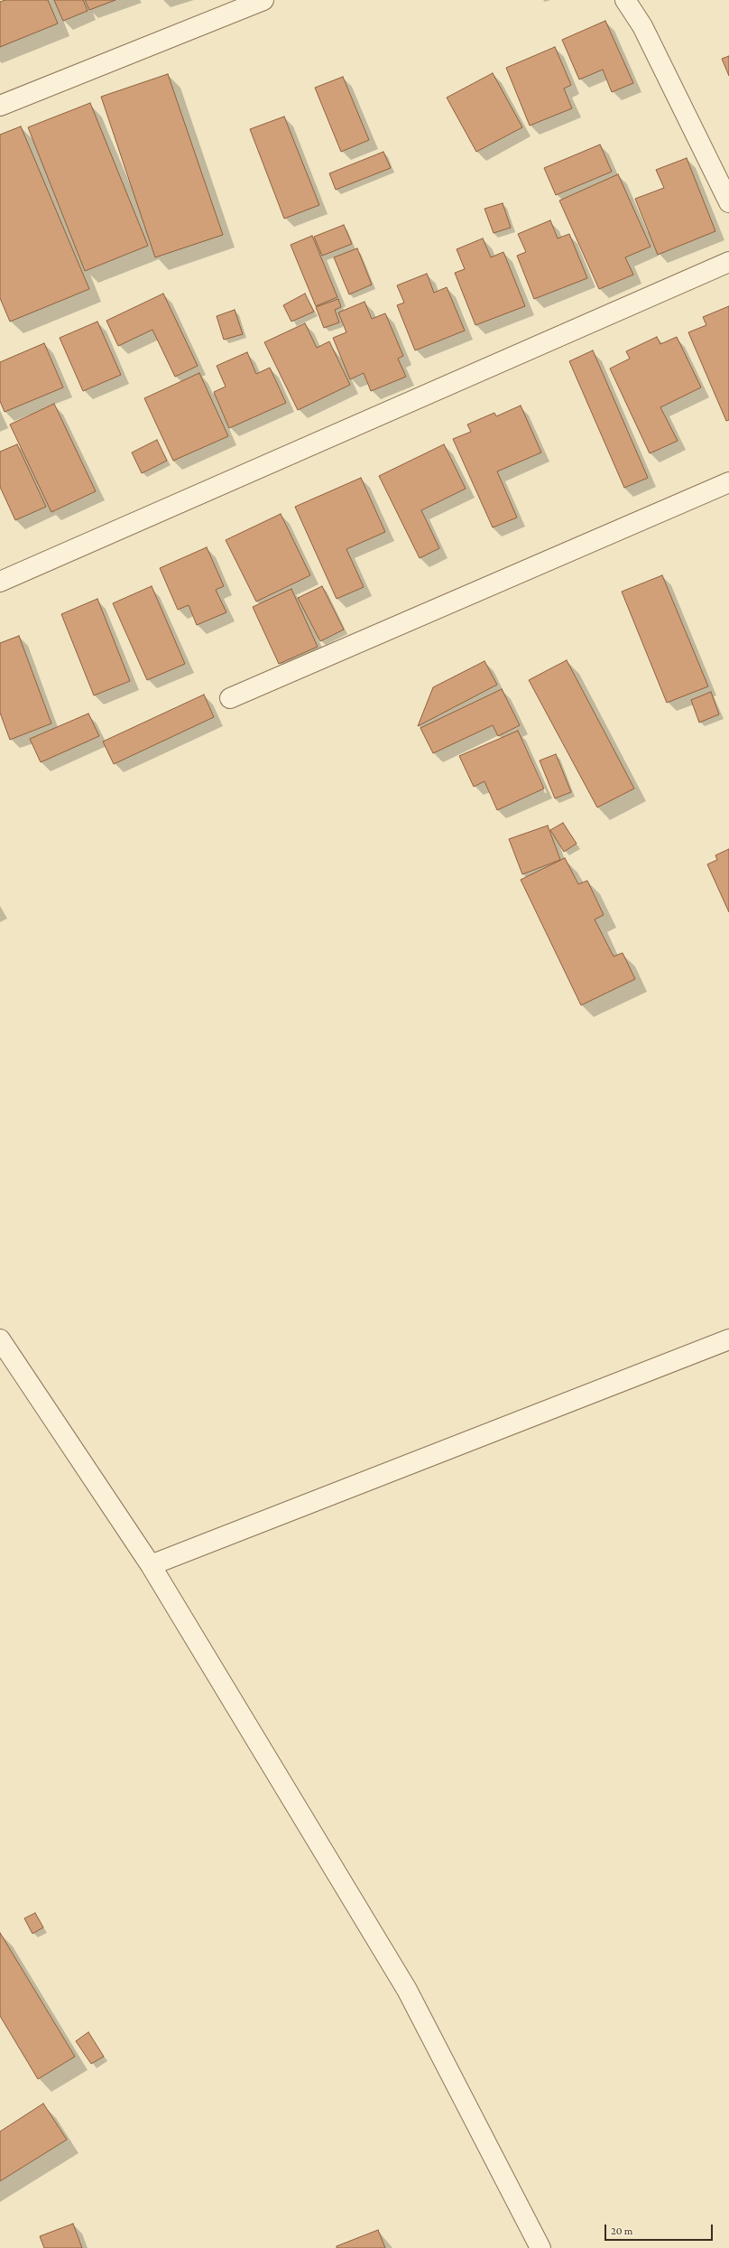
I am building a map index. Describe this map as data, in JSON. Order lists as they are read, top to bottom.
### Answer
{
  "scale_bar": "20 m"
}
